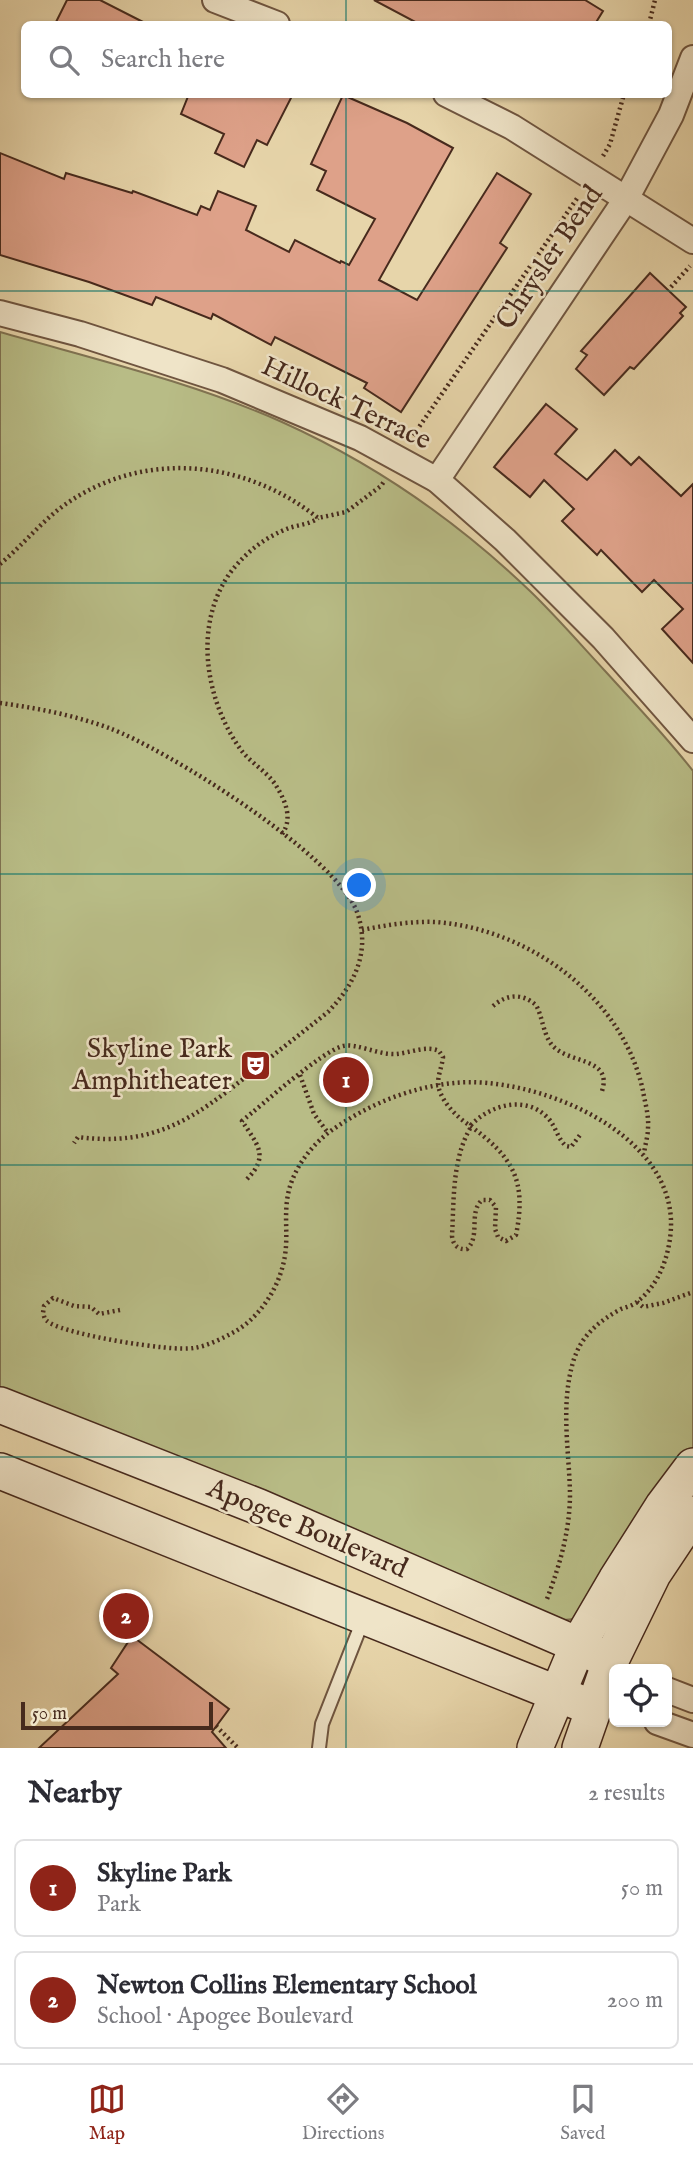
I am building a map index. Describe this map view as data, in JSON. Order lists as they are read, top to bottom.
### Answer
{
  "streets": {
    "street": ["Chrysler Bend", "Hillock Terrace", "Apogee Boulevard"]
  },
  "crossings": [
    ["Chrysler Bend", "Hillock Terrace"]
  ],
  "places": {
    "theatre": ["Skyline Park Amphitheater"]
  },
  "scale_bar": "50 m",
  "page": {
    "search": "Search here",
    "pins": ["1", "2"],
    "scale": "50 m",
    "heading": ["Nearby", "2 results"],
    "list": [
      {
        "mark": "1",
        "name": "Skyline Park",
        "note": "Park",
        "value": "50 m"
      },
      {
        "mark": "2",
        "name": "Newton Collins Elementary School",
        "note": "School · Apogee Boulevard",
        "value": "200 m"
      }
    ],
    "nav": ["Map", "Directions", "Saved"]
  }
}
